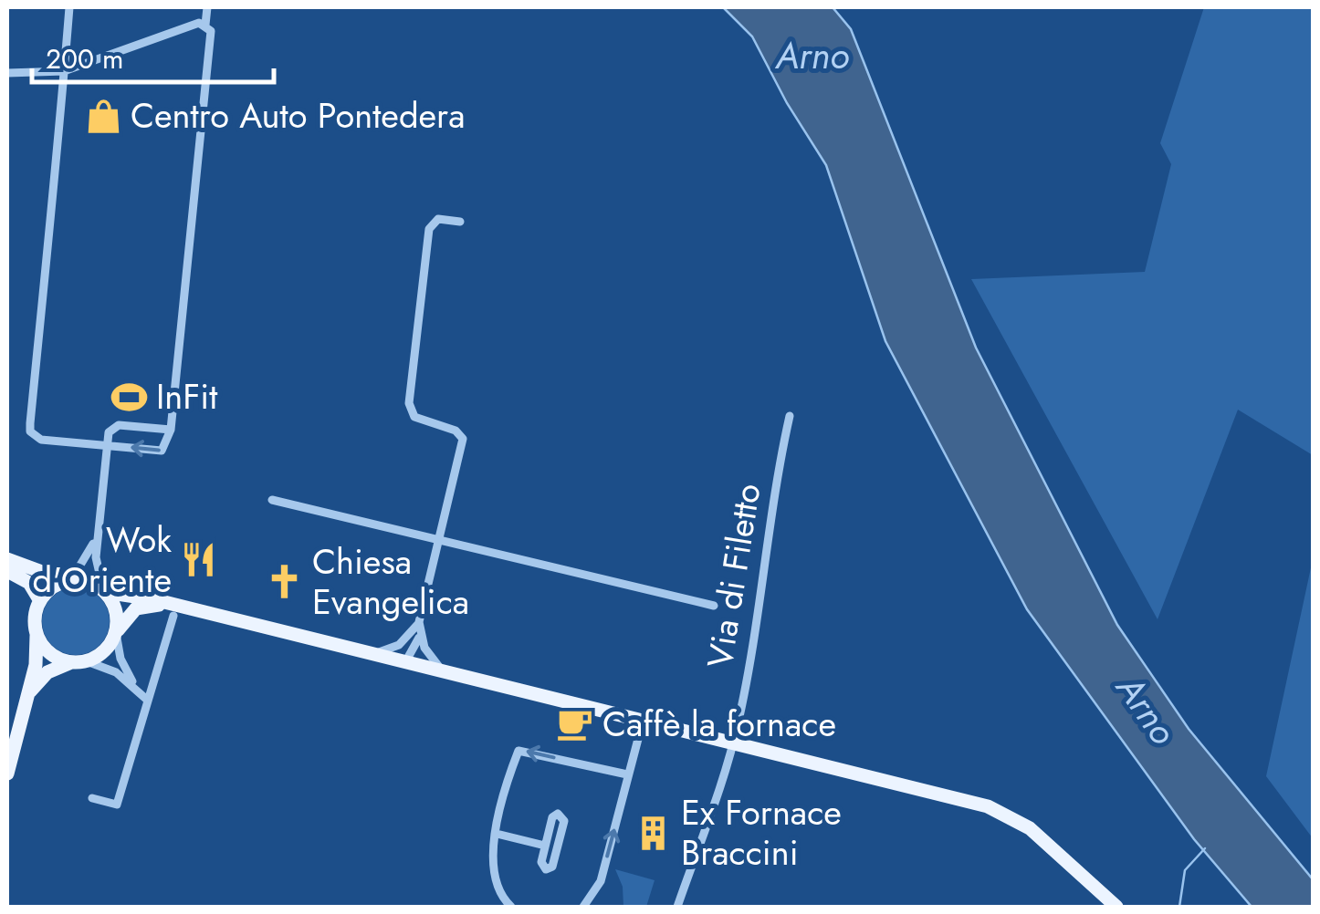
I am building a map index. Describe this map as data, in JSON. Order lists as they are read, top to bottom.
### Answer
{
  "streets": {
    "street": ["Via di Filetto"]
  },
  "water": ["Arno"],
  "places": {
    "shop": ["Centro Auto Pontedera"],
    "sports": ["InFit"],
    "restaurant": ["Wok d'Oriente"],
    "church": ["Chiesa Evangelica"],
    "cafe": ["Caffè la fornace"],
    "building": ["Ex Fornace Braccini"]
  },
  "scale_bar": "200 m"
}
